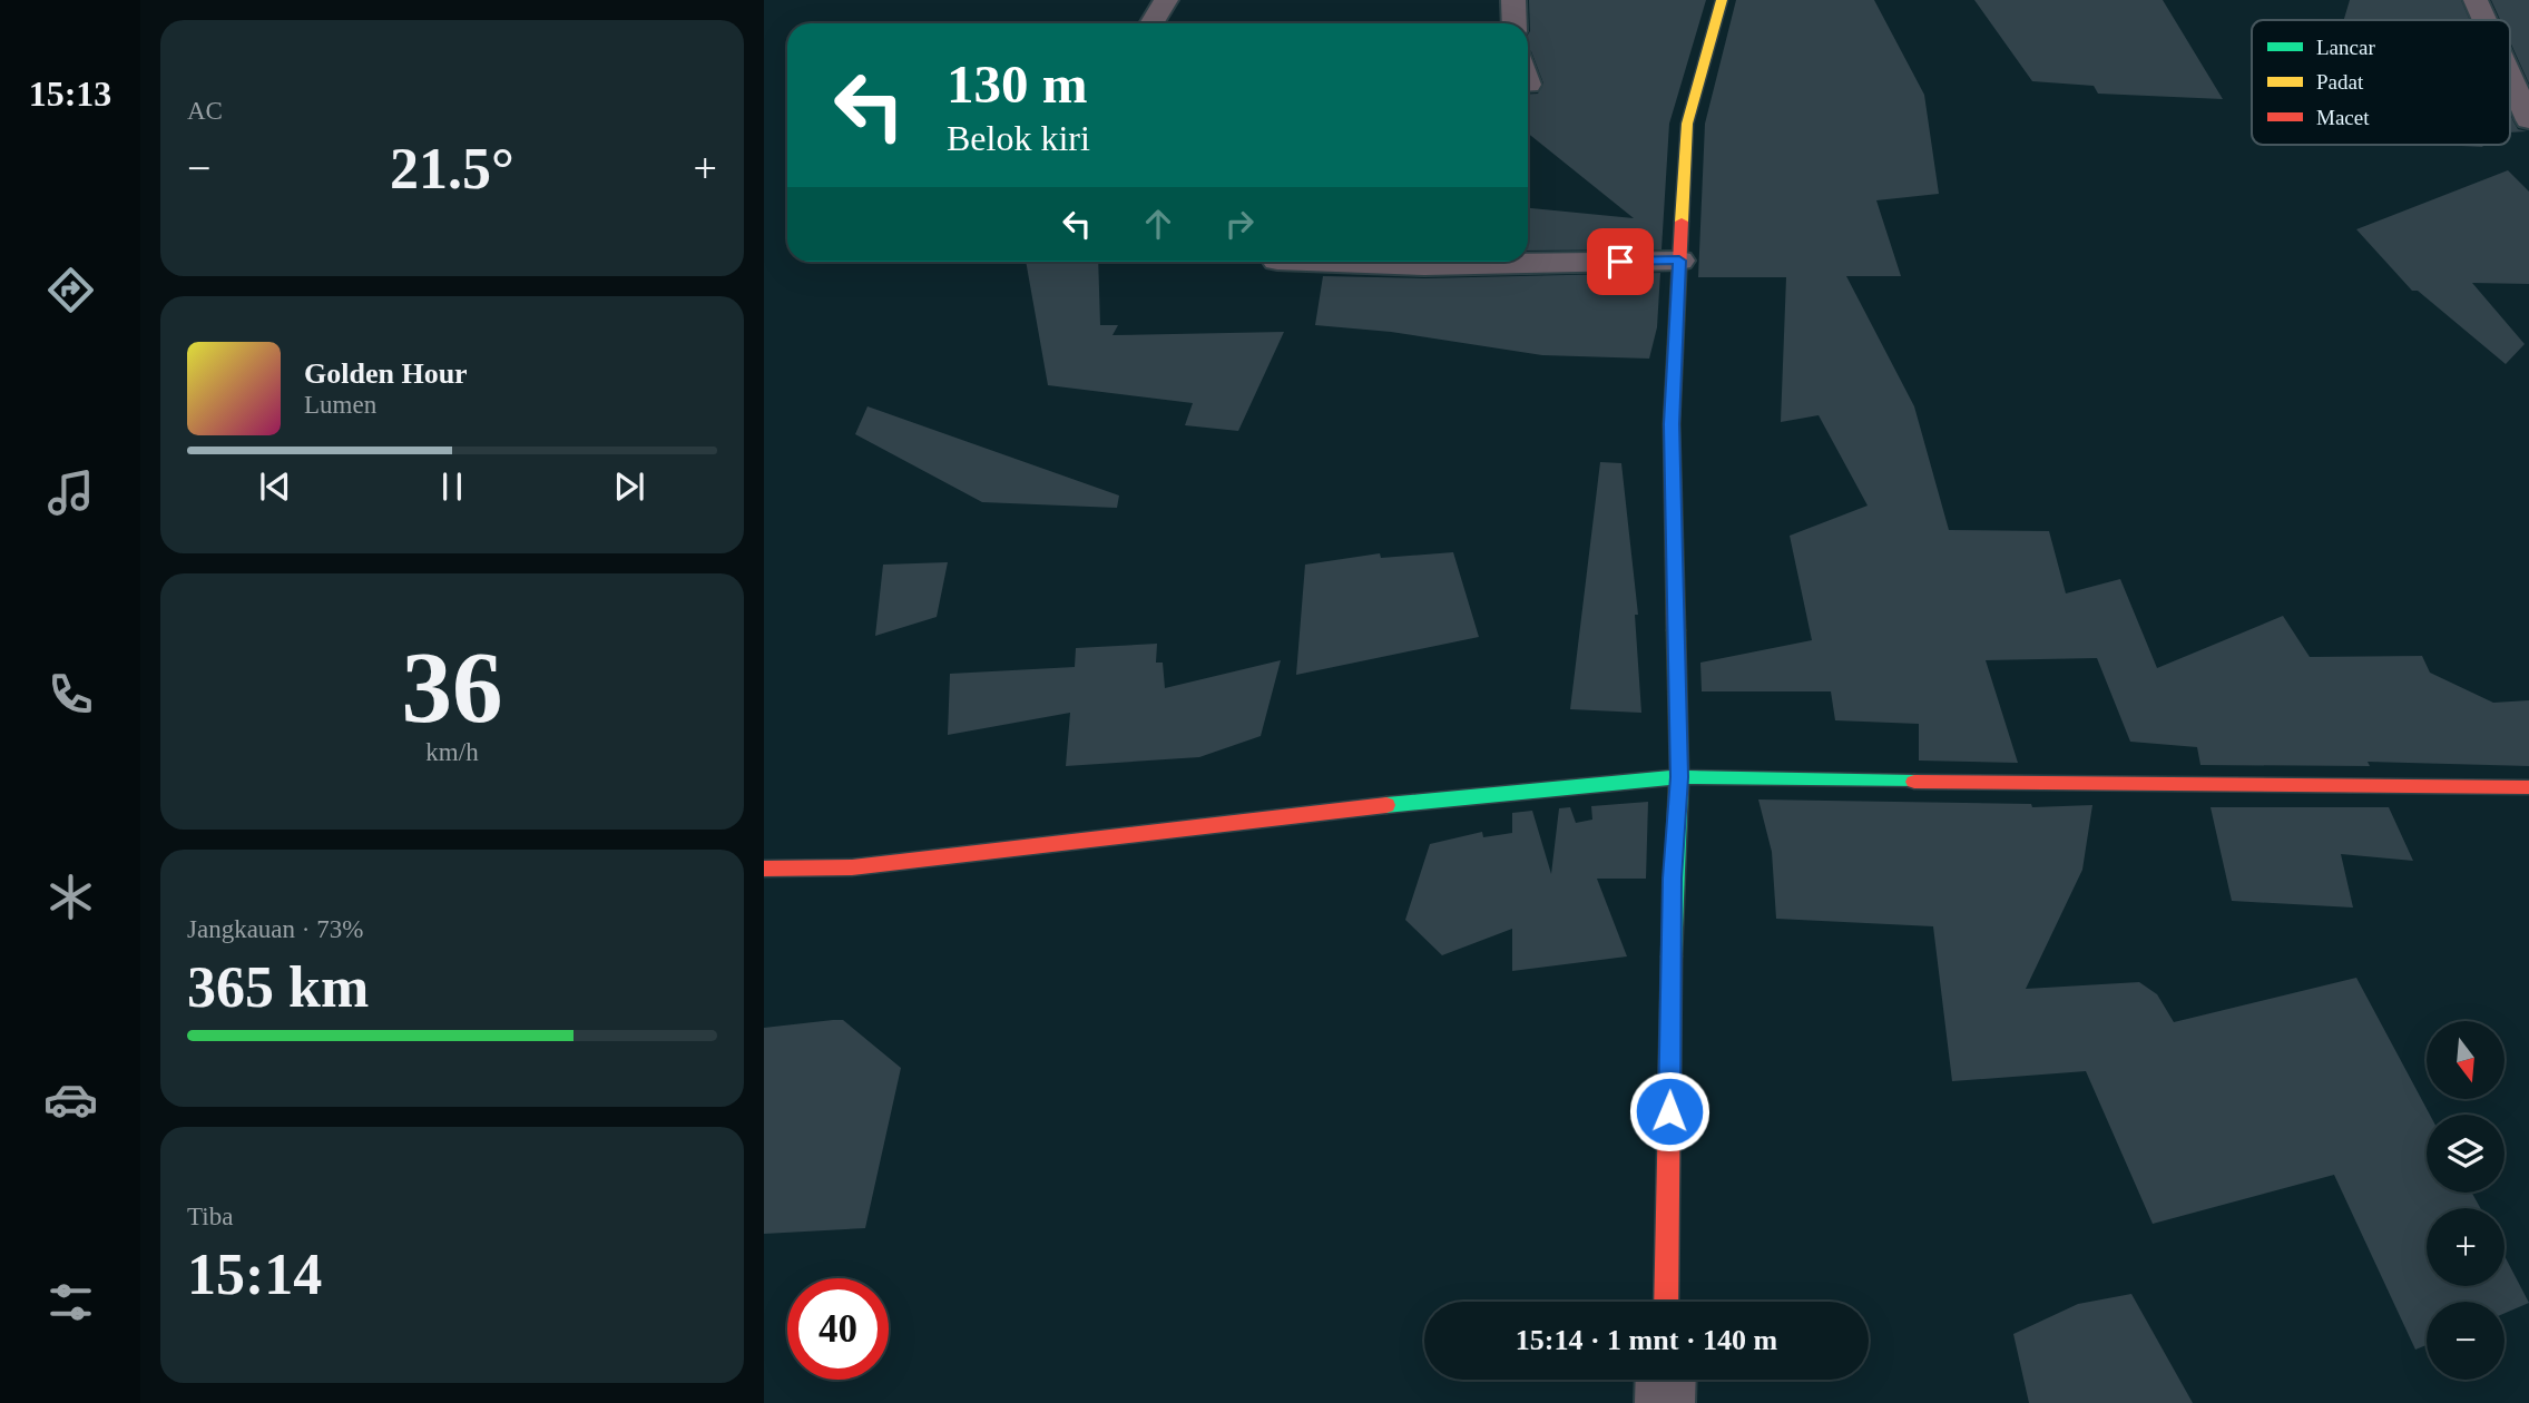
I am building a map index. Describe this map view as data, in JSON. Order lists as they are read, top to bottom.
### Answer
{
  "legend": ["Lancar", "Padat", "Macet"],
  "north": "bottom",
  "page": {
    "tabs": "15:13",
    "tile": [
      "AC",
      ["36", "km/h"],
      ["Jangkauan · 73%", "365 km"],
      ["Tiba", "15:14"]
    ],
    "turn": ["130 m", "Belok kiri"],
    "heat": ["−", "21.5°", "+"],
    "song": ["Golden Hour", "Lumen"],
    "map_buttons": ["+", "−"],
    "limit": "40",
    "trip": "15:14 · 1 mnt · 140 m"
  }
}
